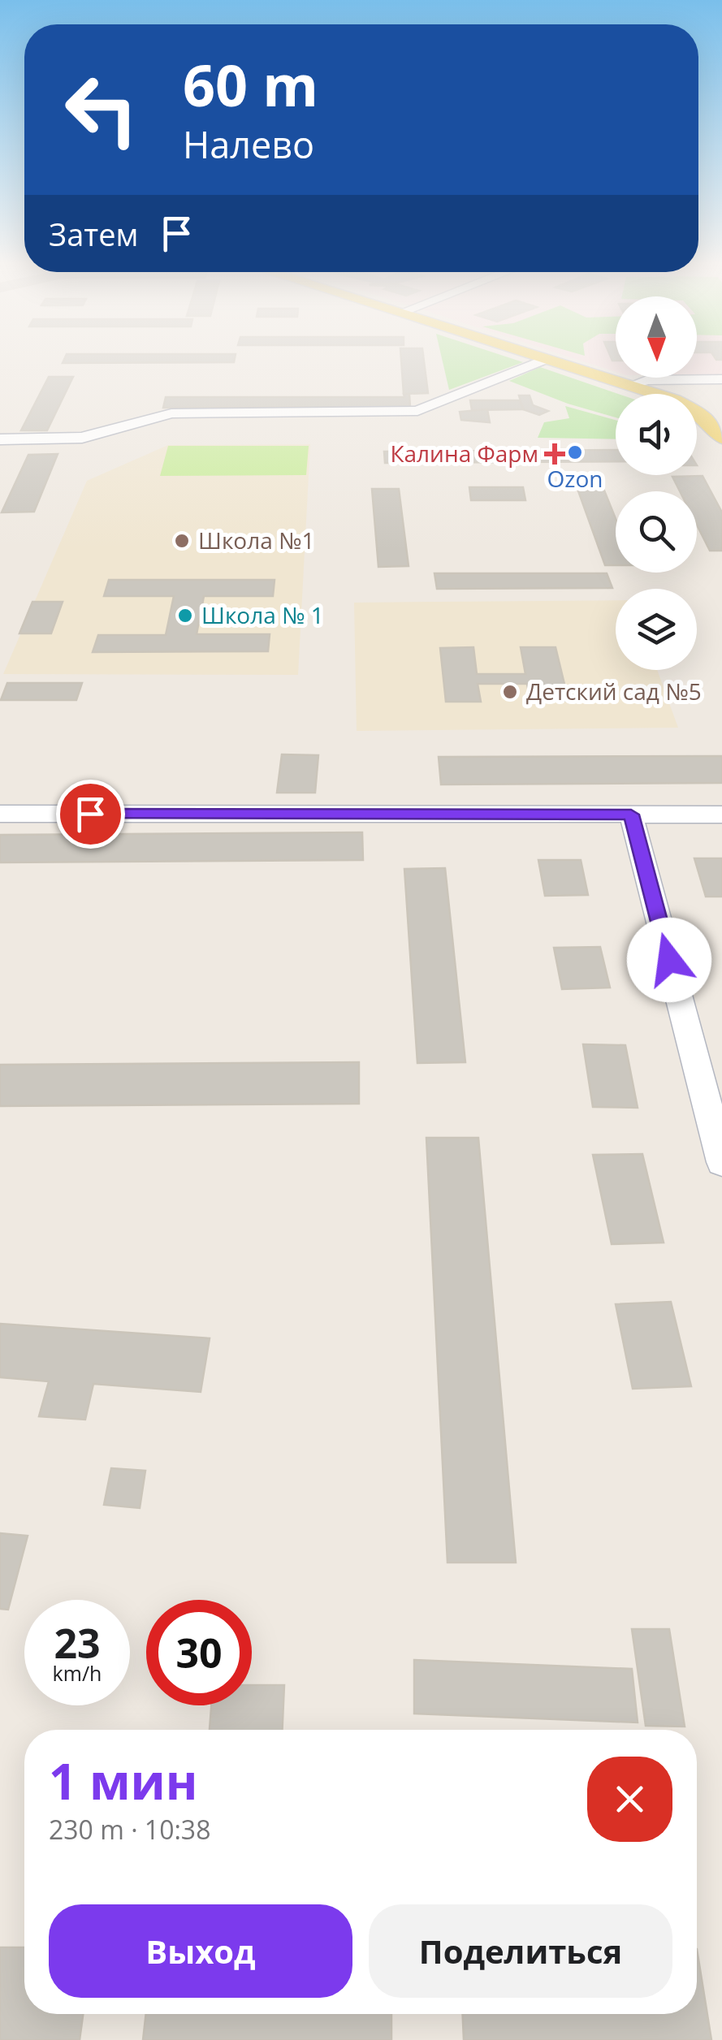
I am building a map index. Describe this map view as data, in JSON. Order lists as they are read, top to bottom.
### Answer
{
  "places": {
    "other": [
      "Ozon",
      "Школа №1",
      "Школа № 1",
      "Детский сад №5"
    ],
    "health": ["Калина Фарм"]
  },
  "north": "bottom",
  "page": {
    "turn": ["60 m", "Налево"],
    "then": "Затем",
    "speed": "23 km/h",
    "limit": "30",
    "heading": ["1 мин", "230 m · 10:38"],
    "buttons": ["Выход", "Поделиться"]
  }
}
